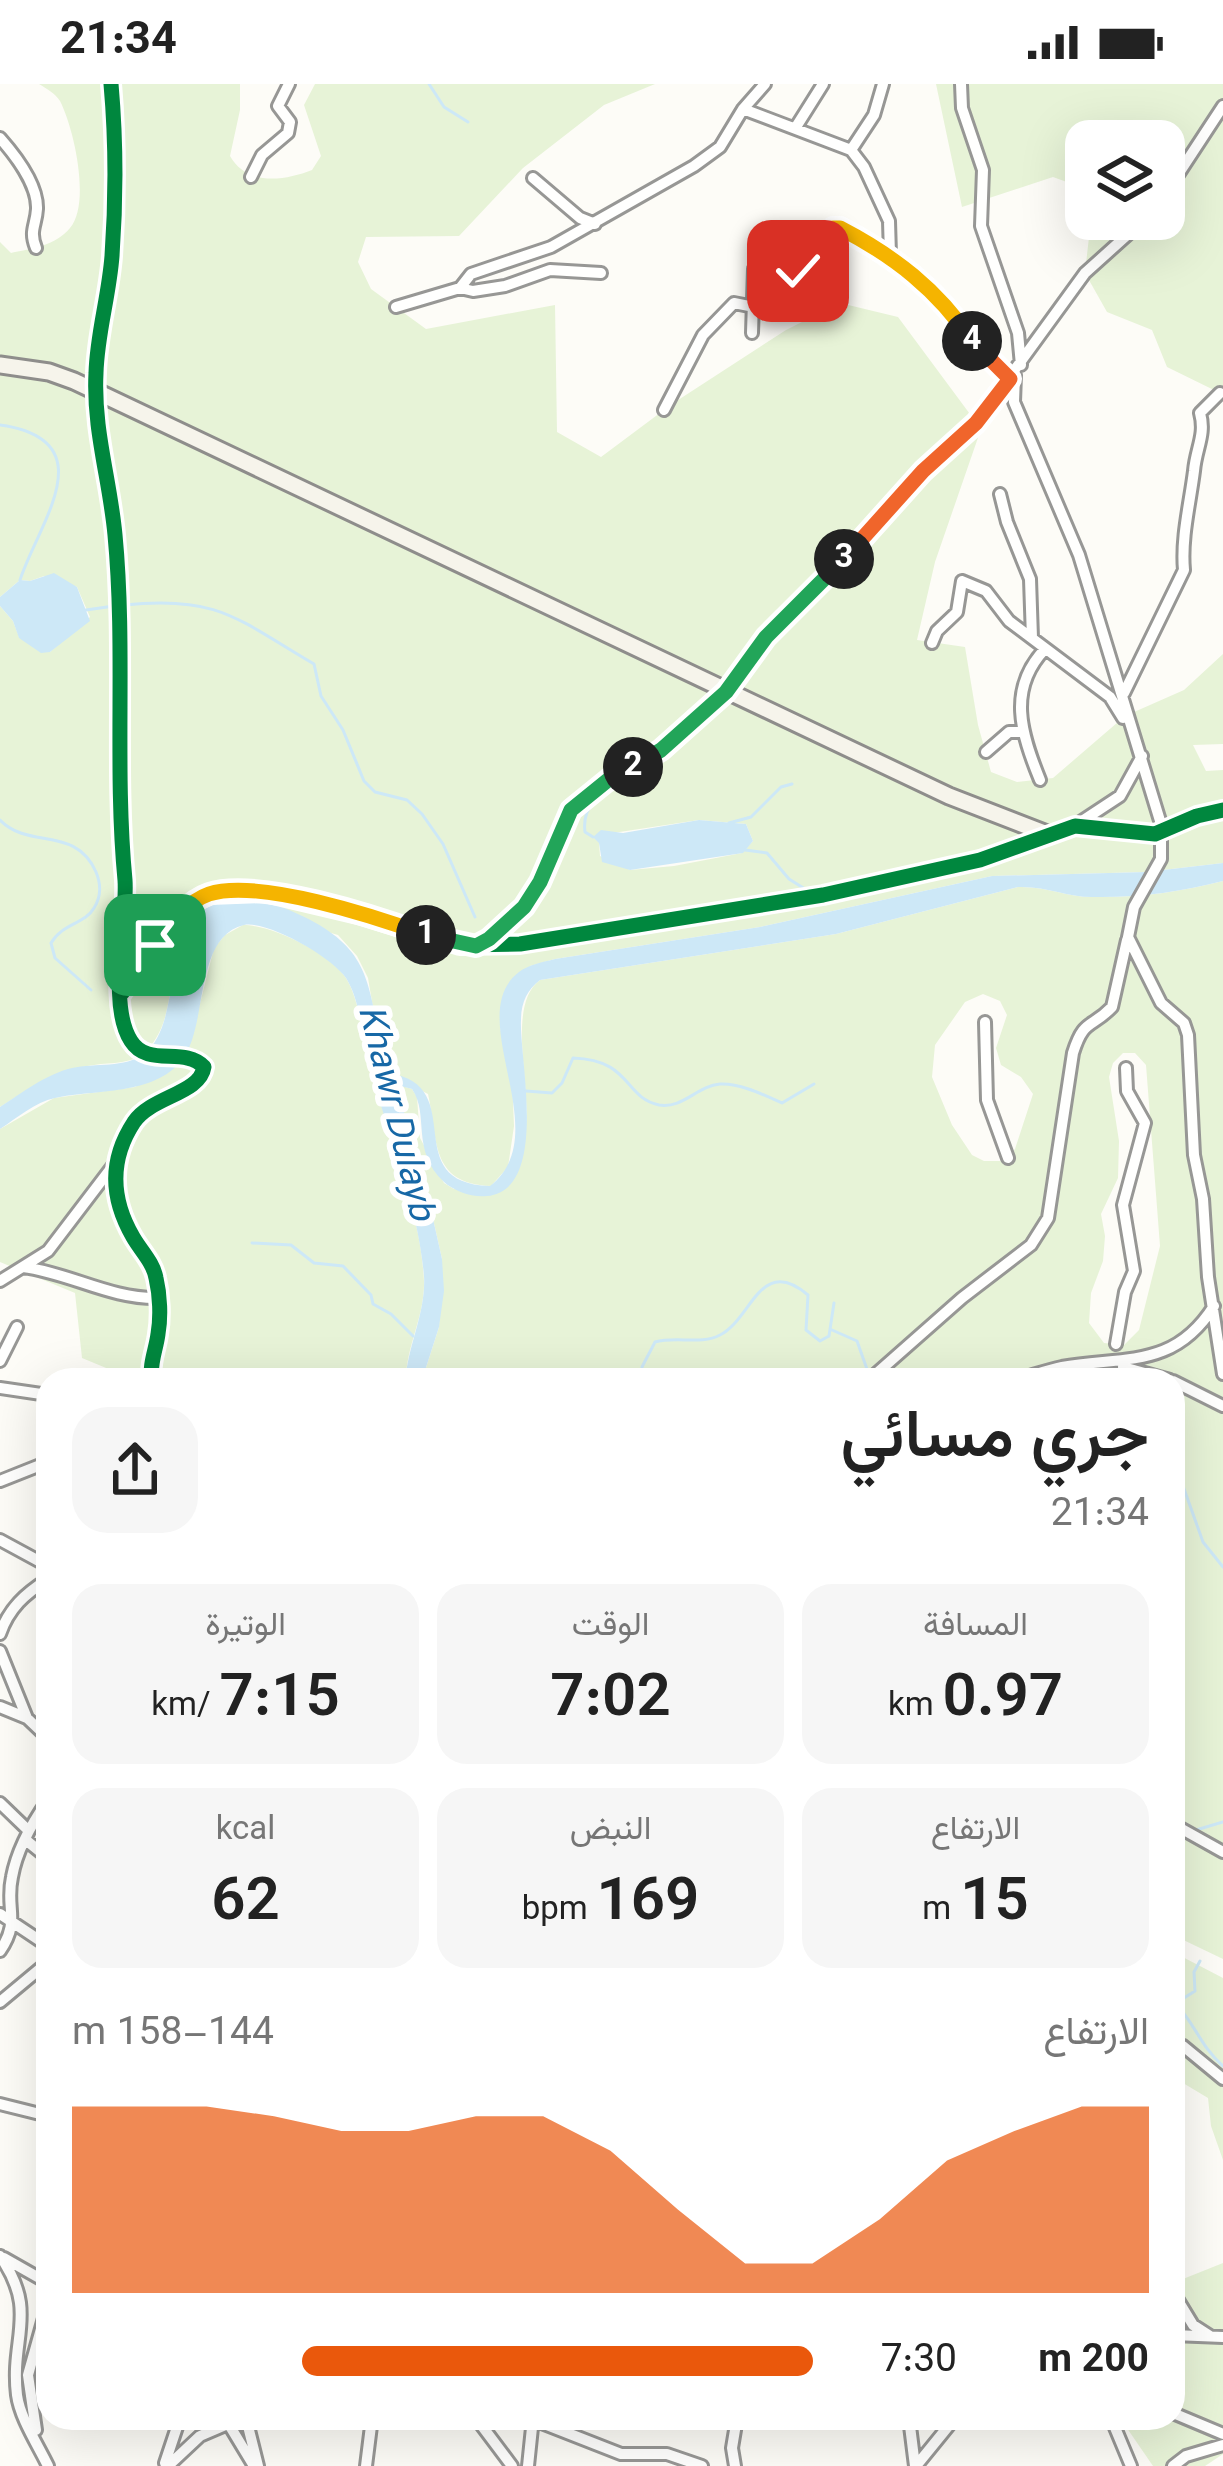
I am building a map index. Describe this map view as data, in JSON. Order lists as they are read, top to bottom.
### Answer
{
  "water": ["Khawr Dulayb"],
  "page": {
    "status": "21:34",
    "pins": [
      "4",
      "3",
      "2",
      "1"
    ],
    "heading": ["جري مسائي", "21:34"],
    "stats": [
      ["المسافة", "0.97 km"],
      ["الوقت", "7:02"],
      ["الوتيرة", "7:15 /km"],
      ["الارتفاع", "15 m"],
      ["النبض", "169 bpm"],
      ["kcal", "62"]
    ],
    "chart": ["الارتفاع", "144–158 m"],
    "list": [
      {
        "name": "200 m",
        "note": "7:30"
      }
    ]
  }
}
